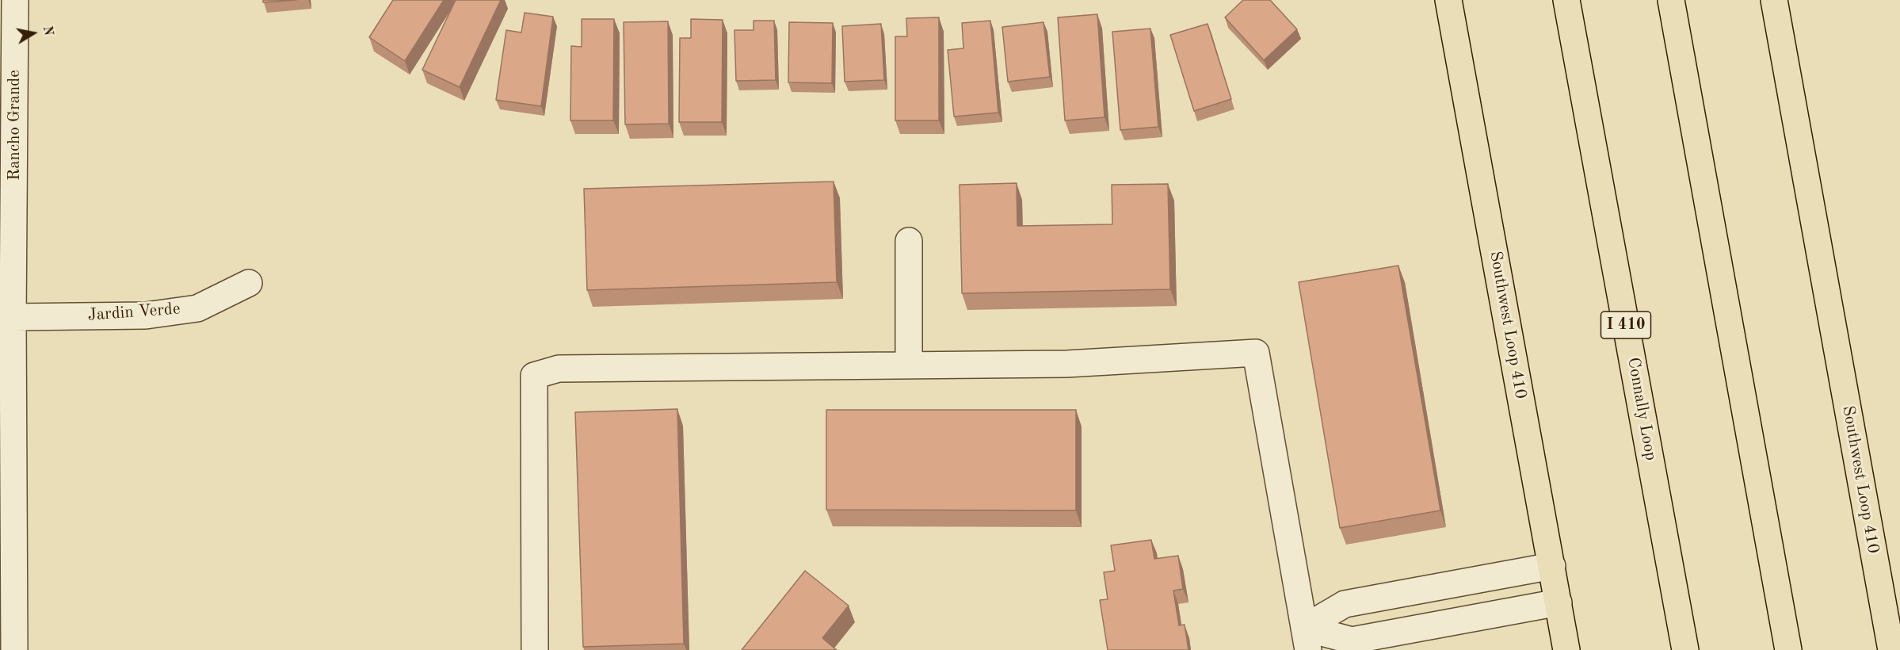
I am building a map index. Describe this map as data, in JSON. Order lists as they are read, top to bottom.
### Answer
{
  "streets": {
    "main road": ["Southwest Loop 410", "I 410", "Connally Loop"],
    "street": ["Rancho Grande", "Jardin Verde"]
  },
  "crossings": [
    ["Rancho Grande", "Jardin Verde"]
  ],
  "north": "right"
}
